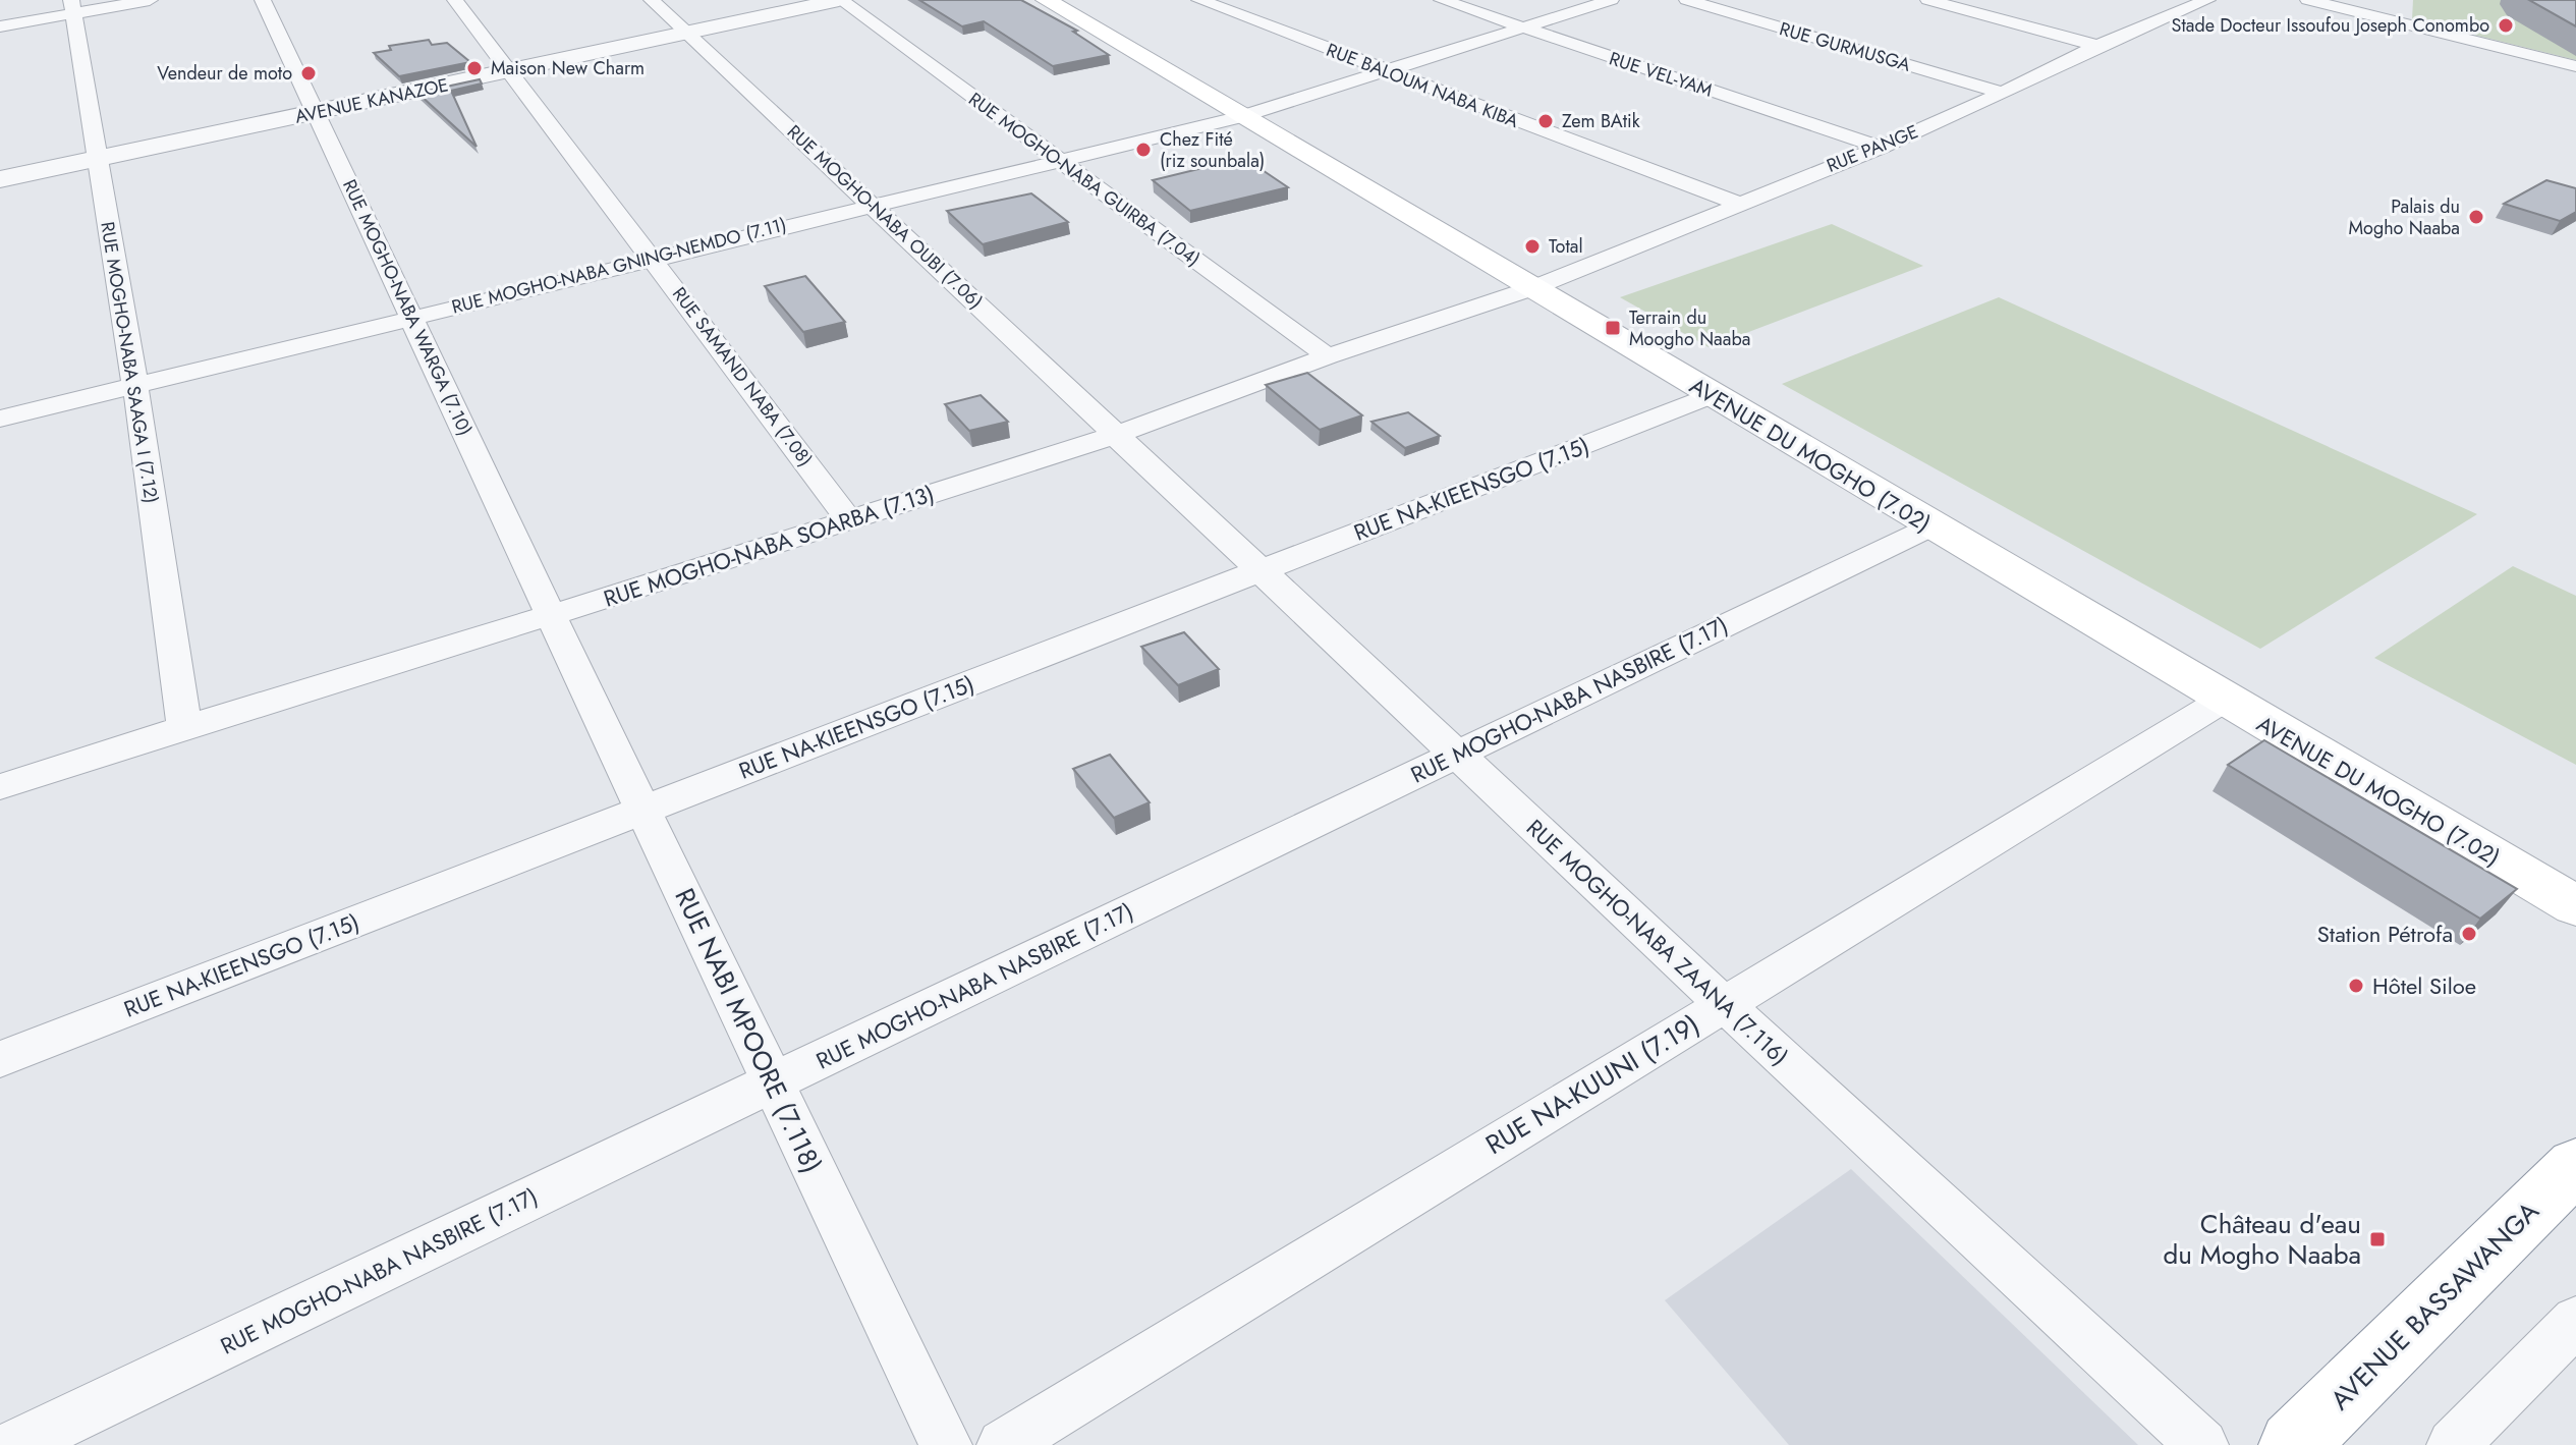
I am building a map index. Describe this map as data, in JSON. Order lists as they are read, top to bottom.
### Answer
{
  "streets": {
    "main road": ["AVENUE DU MOGHO (7.02)", "AVENUE BASSAWANGA"],
    "street": [
      "RUE GURMUSGA",
      "RUE VEL-YAM",
      "RUE BALOUM NABA KIBA",
      "AVENUE KANAZOE",
      "RUE PANGE",
      "RUE MOGHO-NABA GUIRBA (7.04)",
      "RUE MOGHO-NABA OUBI (7.06)",
      "RUE MOGHO-NABA GNING-NEMDO (7.11)",
      "RUE MOGHO-NABA WARGA (7.10)",
      "RUE MOGHO-NABA SAAGA I (7.12)",
      "RUE SAMAND NABA (7.08)",
      "RUE NA-KIEENSGO (7.15)",
      "RUE MOGHO-NABA SOARBA (7.13)",
      "RUE MOGHO-NABA NASBIRE (7.17)",
      "RUE MOGHO-NABA ZAANA (7.116)",
      "RUE NABI MPOORE (7.118)",
      "RUE NA-KUUNI (7.19)"
    ]
  },
  "crossings": [
    ["RUE GURMUSGA", "RUE PANGE"],
    ["RUE VEL-YAM", "RUE PANGE"],
    ["RUE VEL-YAM", "RUE MOGHO-NABA GNING-NEMDO (7.11)"],
    ["RUE BALOUM NABA KIBA", "RUE PANGE"],
    ["RUE BALOUM NABA KIBA", "RUE MOGHO-NABA GNING-NEMDO (7.11)"],
    ["AVENUE KANAZOE", "RUE MOGHO-NABA GUIRBA (7.04)"],
    ["AVENUE KANAZOE", "RUE MOGHO-NABA OUBI (7.06)"],
    ["AVENUE KANAZOE", "RUE MOGHO-NABA WARGA (7.10)"],
    ["AVENUE KANAZOE", "RUE MOGHO-NABA SAAGA I (7.12)"],
    ["AVENUE KANAZOE", "RUE SAMAND NABA (7.08)"],
    ["RUE PANGE", "AVENUE DU MOGHO (7.02)"],
    ["RUE PANGE", "RUE MOGHO-NABA SOARBA (7.13)"],
    ["RUE MOGHO-NABA GUIRBA (7.04)", "RUE MOGHO-NABA GNING-NEMDO (7.11)"],
    ["RUE MOGHO-NABA GUIRBA (7.04)", "RUE MOGHO-NABA SOARBA (7.13)"],
    ["RUE MOGHO-NABA OUBI (7.06)", "RUE MOGHO-NABA GNING-NEMDO (7.11)"],
    ["RUE MOGHO-NABA OUBI (7.06)", "RUE MOGHO-NABA SOARBA (7.13)"],
    ["RUE MOGHO-NABA OUBI (7.06)", "RUE MOGHO-NABA ZAANA (7.116)"],
    ["RUE MOGHO-NABA GNING-NEMDO (7.11)", "RUE MOGHO-NABA WARGA (7.10)"],
    ["RUE MOGHO-NABA GNING-NEMDO (7.11)", "RUE MOGHO-NABA SAAGA I (7.12)"],
    ["RUE MOGHO-NABA GNING-NEMDO (7.11)", "RUE SAMAND NABA (7.08)"],
    ["RUE MOGHO-NABA GNING-NEMDO (7.11)", "AVENUE DU MOGHO (7.02)"],
    ["RUE MOGHO-NABA WARGA (7.10)", "RUE MOGHO-NABA SOARBA (7.13)"],
    ["RUE MOGHO-NABA WARGA (7.10)", "RUE NABI MPOORE (7.118)"],
    ["RUE MOGHO-NABA SAAGA I (7.12)", "RUE MOGHO-NABA SOARBA (7.13)"],
    ["RUE SAMAND NABA (7.08)", "RUE MOGHO-NABA SOARBA (7.13)"],
    ["AVENUE DU MOGHO (7.02)", "RUE NA-KIEENSGO (7.15)"],
    ["AVENUE DU MOGHO (7.02)", "RUE MOGHO-NABA SOARBA (7.13)"],
    ["AVENUE DU MOGHO (7.02)", "RUE MOGHO-NABA NASBIRE (7.17)"],
    ["AVENUE DU MOGHO (7.02)", "RUE NA-KUUNI (7.19)"],
    ["RUE NA-KIEENSGO (7.15)", "RUE MOGHO-NABA ZAANA (7.116)"],
    ["RUE NA-KIEENSGO (7.15)", "RUE NABI MPOORE (7.118)"],
    ["RUE MOGHO-NABA SOARBA (7.13)", "RUE MOGHO-NABA ZAANA (7.116)"],
    ["RUE MOGHO-NABA SOARBA (7.13)", "RUE NABI MPOORE (7.118)"],
    ["RUE MOGHO-NABA NASBIRE (7.17)", "RUE MOGHO-NABA ZAANA (7.116)"],
    ["RUE MOGHO-NABA NASBIRE (7.17)", "RUE NABI MPOORE (7.118)"],
    ["RUE MOGHO-NABA ZAANA (7.116)", "RUE NA-KUUNI (7.19)"]
  ],
  "places": {
    "other": [
      "Stade Docteur Issoufou Joseph Conombo",
      "Maison New Charm",
      "Vendeur de moto",
      "Zem BAtik",
      "Chez Fité (riz sounbala)",
      "Palais du Mogho Naaba",
      "Total",
      "Station Pétrofa",
      "Hôtel Siloe"
    ],
    "transit": ["Terrain du Moogho Naaba", "Château d'eau du Mogho Naaba"]
  }
}
